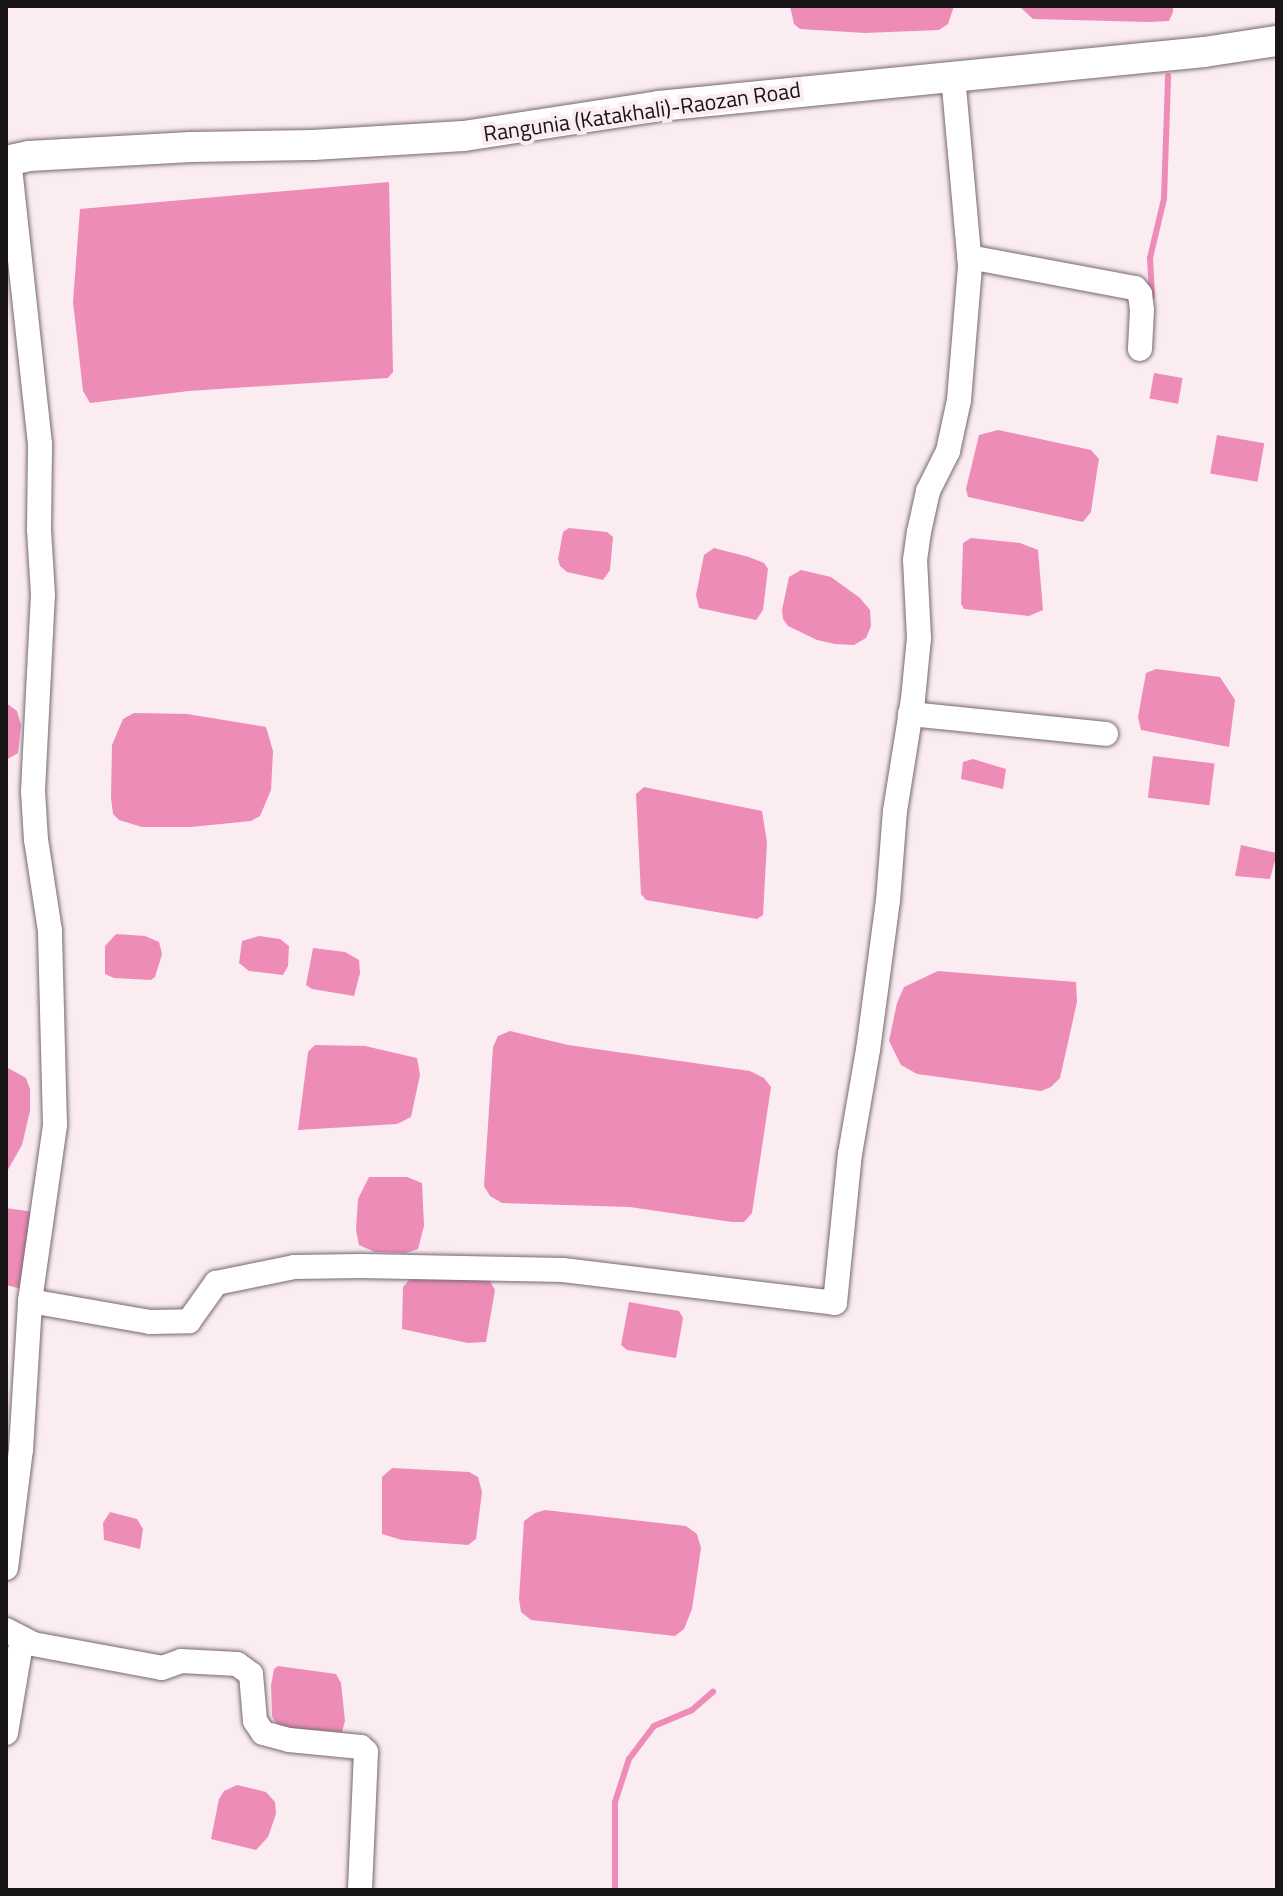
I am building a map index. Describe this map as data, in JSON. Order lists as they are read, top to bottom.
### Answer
{
  "streets": {
    "main road": ["Rangunia (Katakhali)-Raozan Road"]
  }
}
